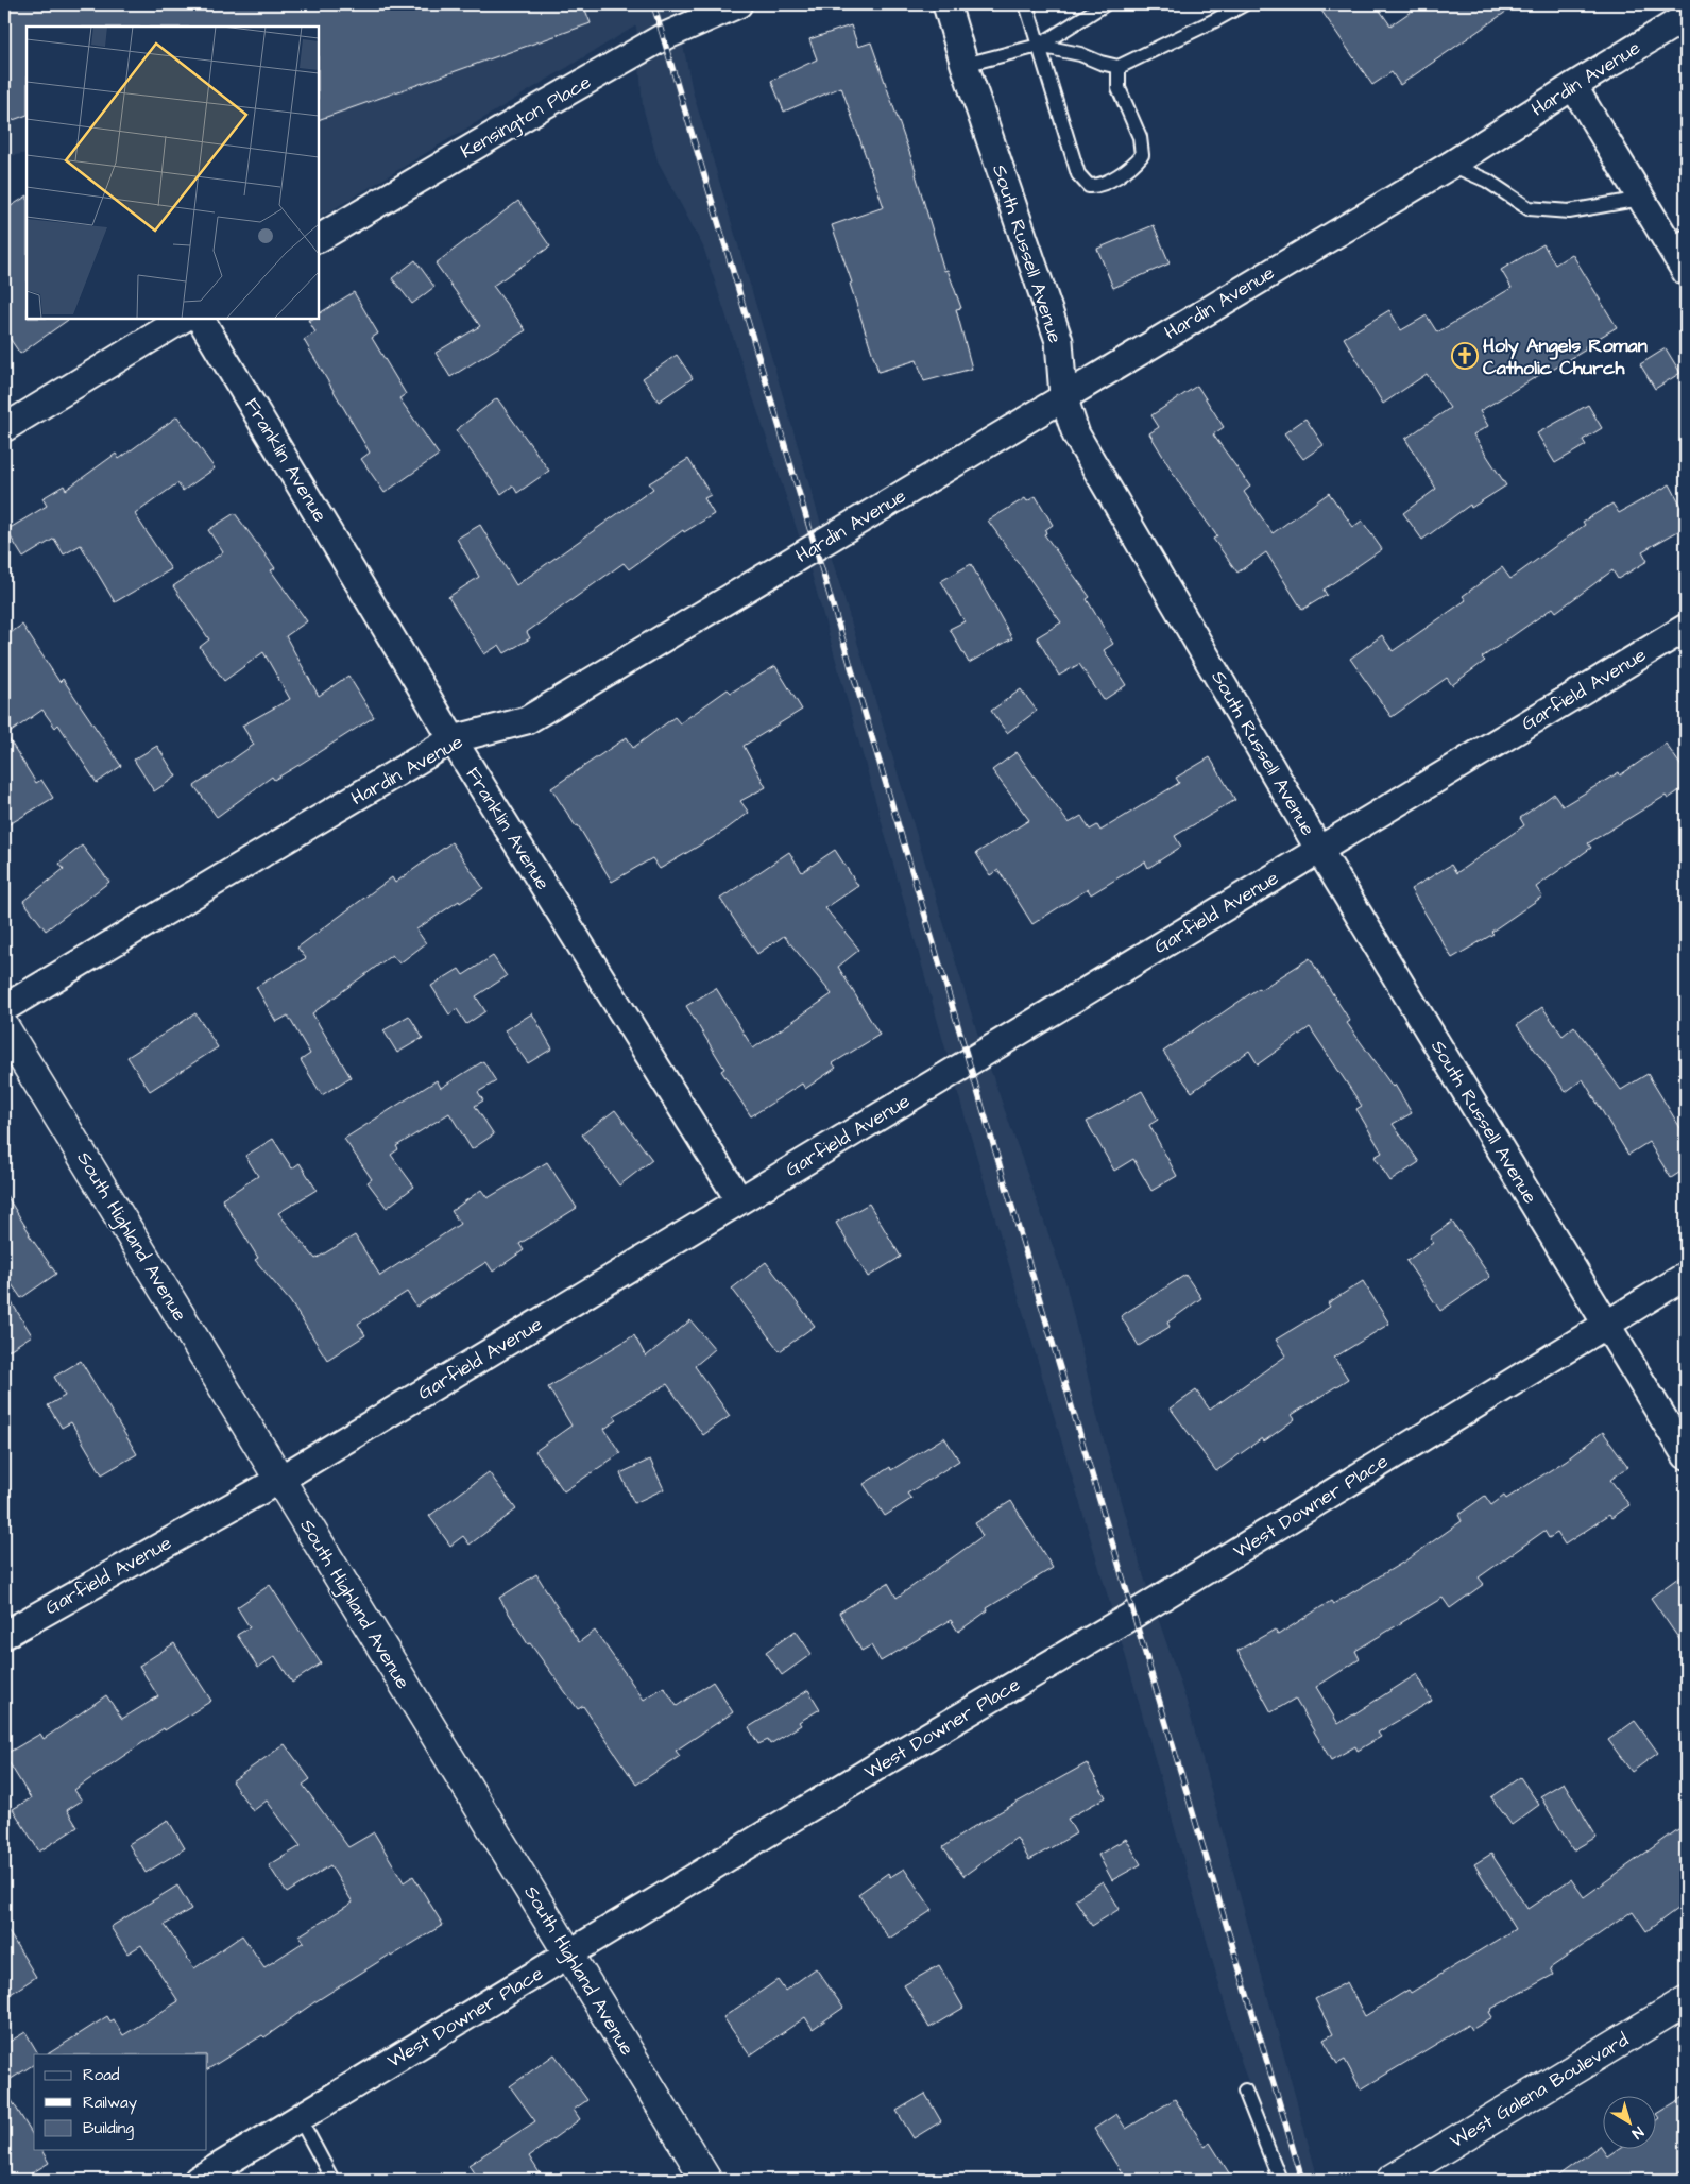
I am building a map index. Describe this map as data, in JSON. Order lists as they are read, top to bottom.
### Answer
{
  "streets": {
    "street": [
      "Hardin Avenue",
      "Kensington Place",
      "South Russell Avenue",
      "Franklin Avenue",
      "Garfield Avenue",
      "South Highland Avenue",
      "West Downer Place",
      "West Galena Boulevard"
    ]
  },
  "crossings": [
    ["Hardin Avenue", "South Russell Avenue"],
    ["Hardin Avenue", "Franklin Avenue"],
    ["South Russell Avenue", "Garfield Avenue"],
    ["South Russell Avenue", "West Downer Place"],
    ["Franklin Avenue", "Garfield Avenue"],
    ["Garfield Avenue", "South Highland Avenue"],
    ["South Highland Avenue", "West Downer Place"]
  ],
  "places": {
    "church": ["Holy Angels Roman Catholic Church"]
  },
  "legend": ["Road", "Railway", "Building"],
  "north": "bottom right"
}
